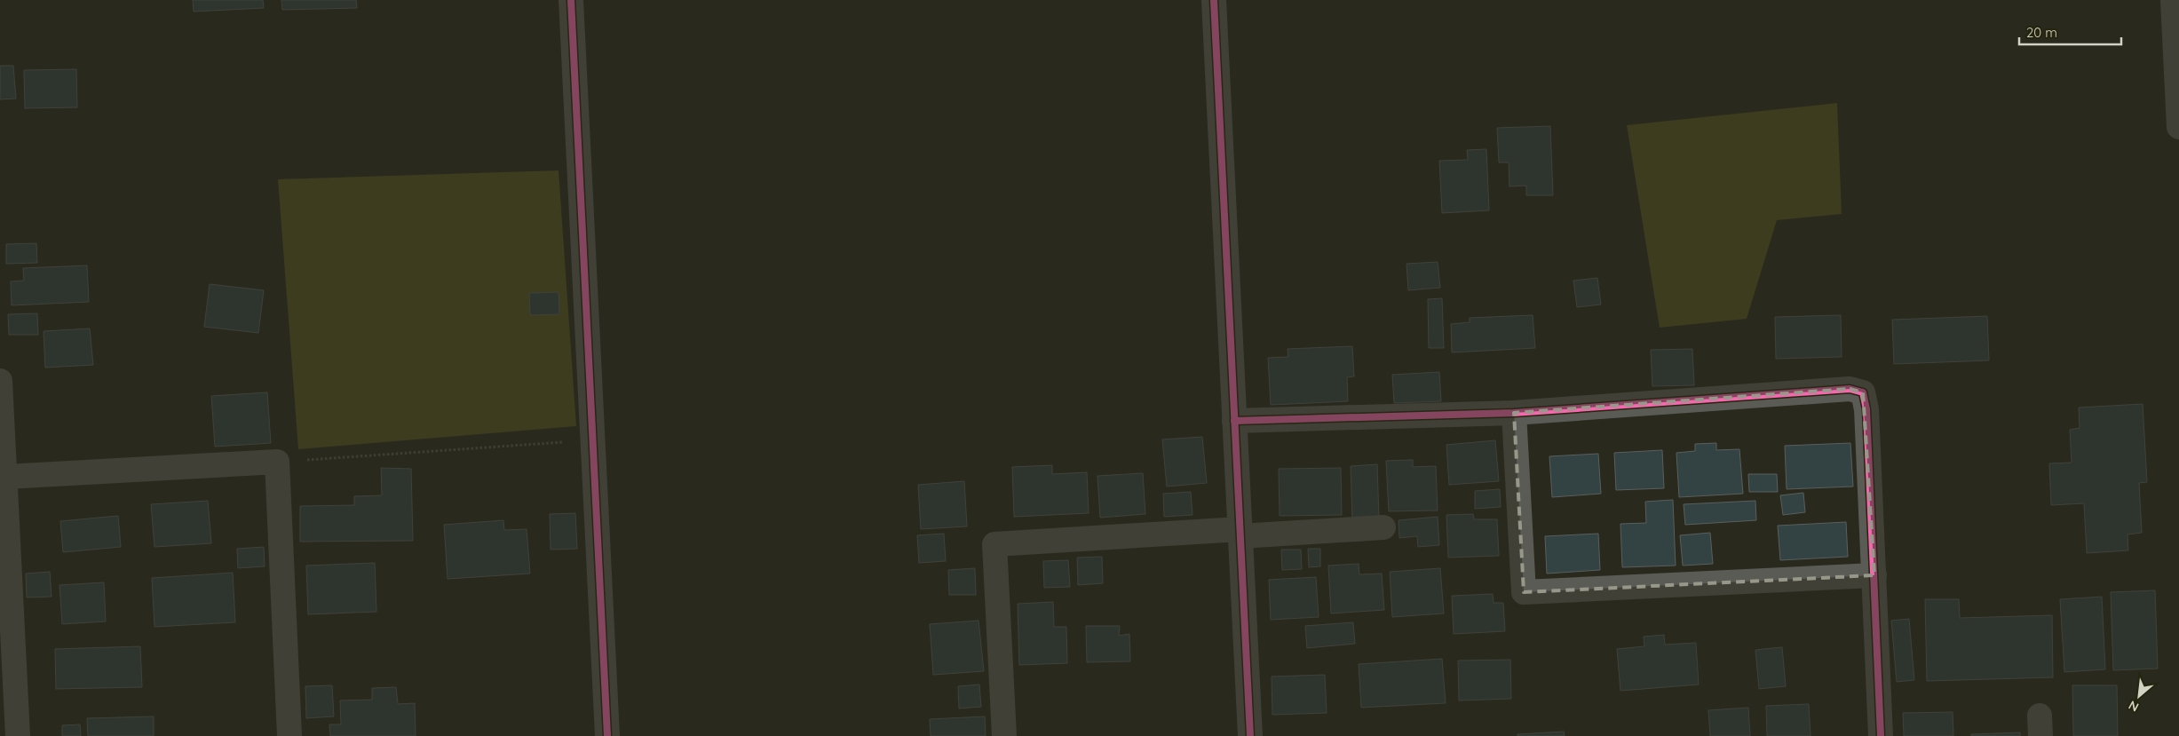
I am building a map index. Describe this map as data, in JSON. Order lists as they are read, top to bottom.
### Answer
{
  "scale_bar": "20 m",
  "north": "bottom left"
}
